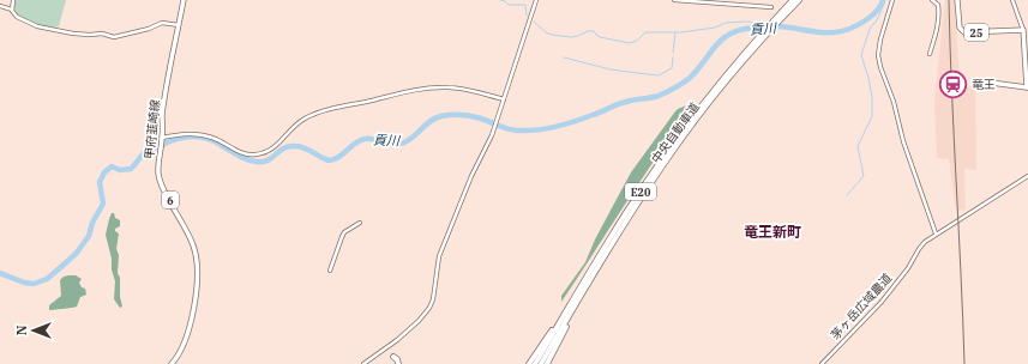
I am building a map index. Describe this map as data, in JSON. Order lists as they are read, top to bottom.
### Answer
{
  "streets": {
    "highway": ["中央自動車道", "E20"],
    "main road": ["25", "甲府韮崎線", "6"],
    "street": ["茅ヶ岳広域農道"]
  },
  "districts": ["竜王新町"],
  "water": ["貢川"],
  "places": {
    "station": ["竜王"]
  },
  "north": "left"
}
